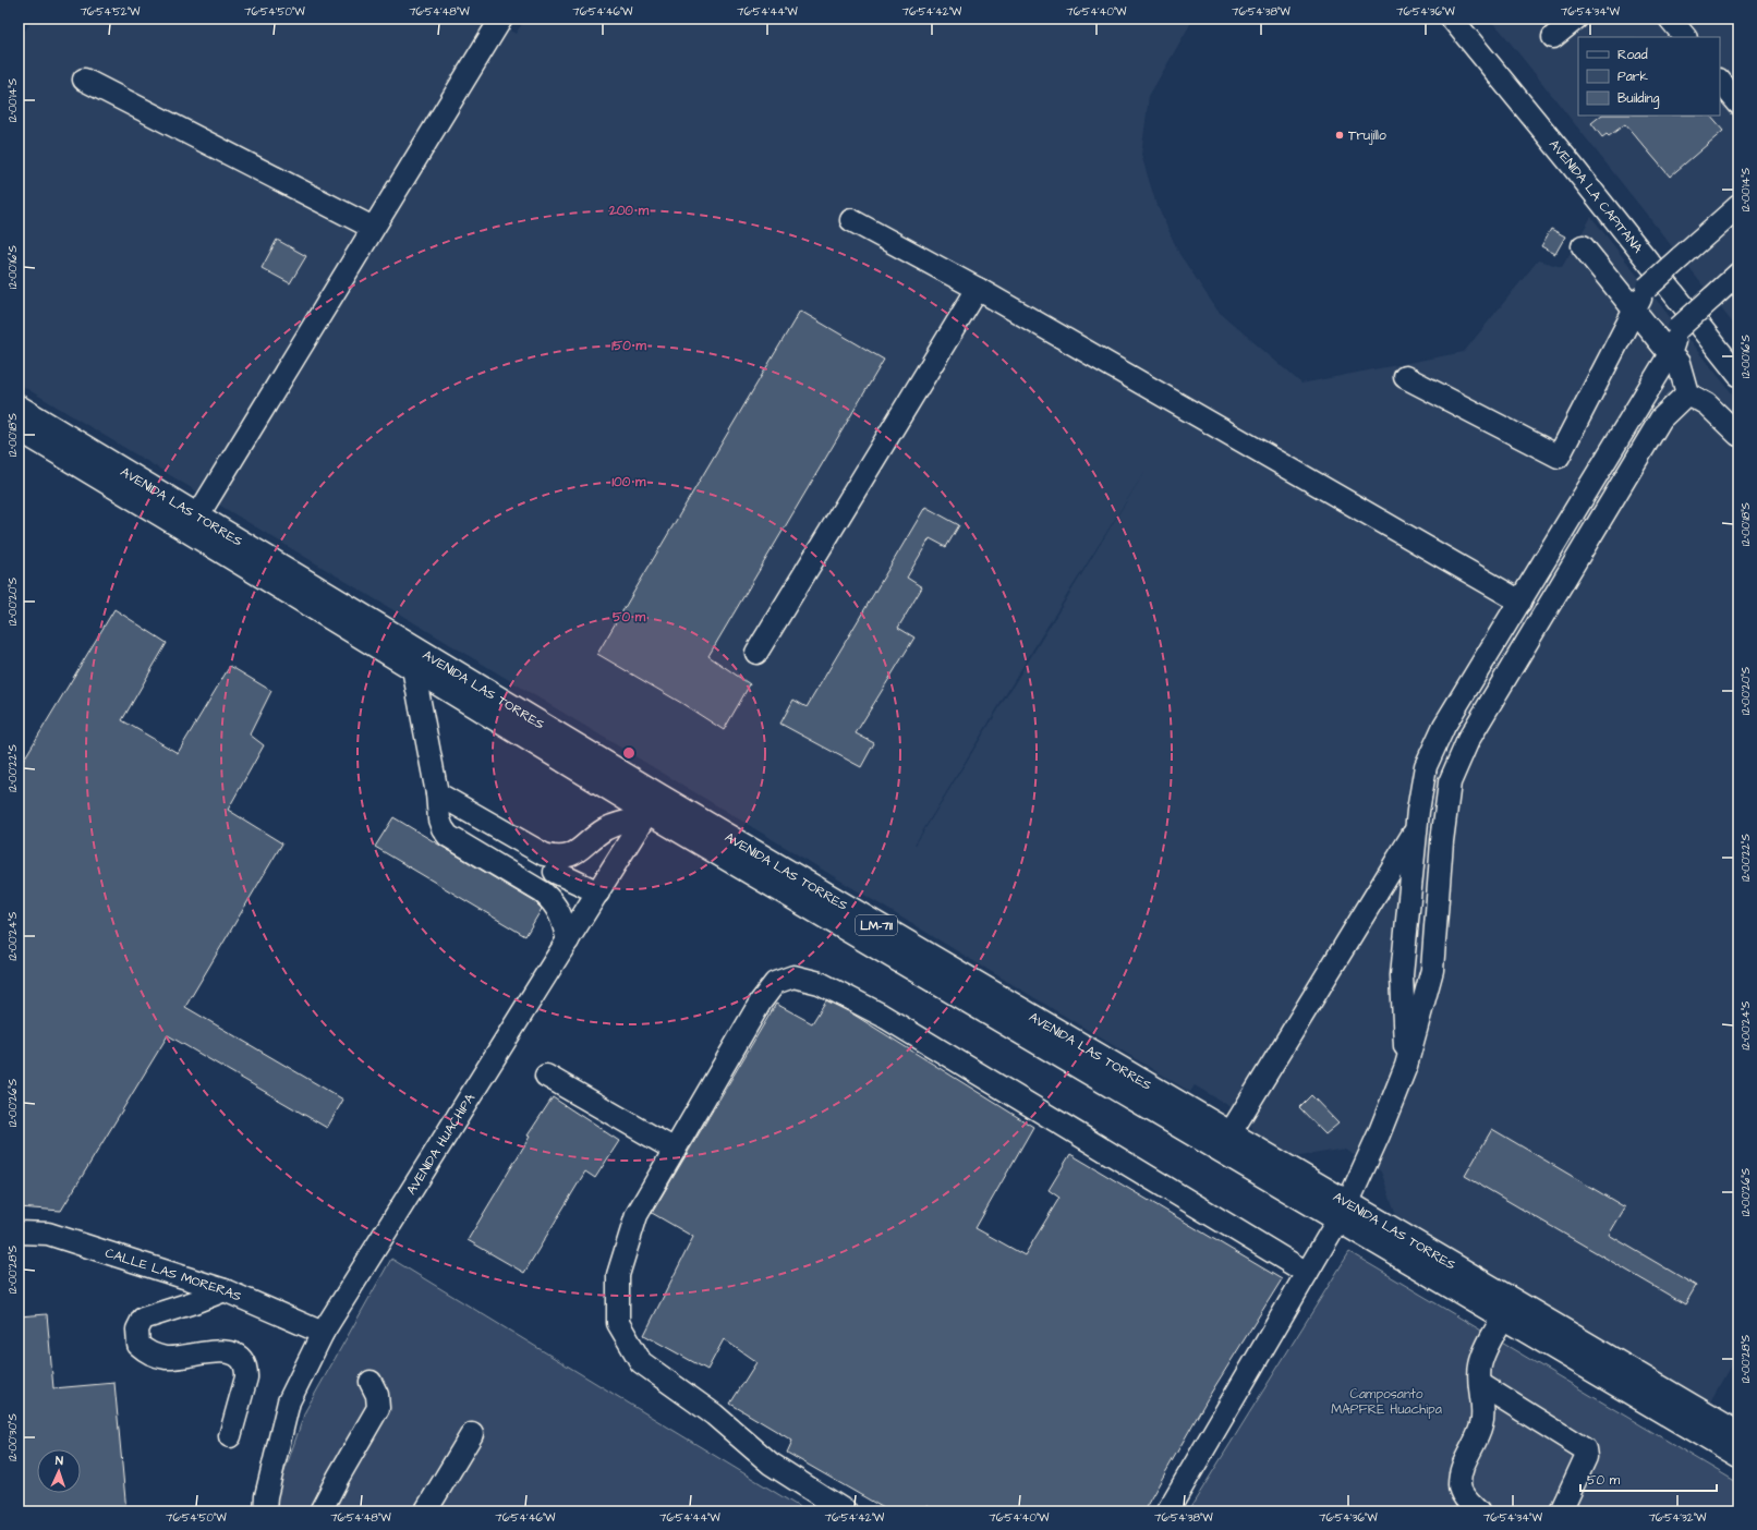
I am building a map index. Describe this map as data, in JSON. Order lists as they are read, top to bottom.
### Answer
{
  "streets": {
    "main road": ["AVENIDA LAS TORRES", "LM-711"],
    "street": ["AVENIDA LA CAPITANA", "AVENIDA HUACHIPA", "CALLE LAS MORERAS"]
  },
  "crossings": [
    ["AVENIDA LAS TORRES", "AVENIDA HUACHIPA"],
    ["AVENIDA HUACHIPA", "CALLE LAS MORERAS"]
  ],
  "parks": ["Camposanto MAPFRE Huachipa"],
  "places": ["Trujillo"],
  "legend": ["Road", "Park", "Building"],
  "scale_bar": "50 m",
  "north": "top",
  "coordinates": [
    "76°54'52\"W",
    "76°54'50\"W",
    "76°54'48\"W",
    "76°54'46\"W",
    "76°54'44\"W",
    "76°54'42\"W",
    "76°54'40\"W",
    "76°54'38\"W",
    "76°54'36\"W",
    "76°54'34\"W",
    "12°00'14\"S",
    "12°00'16\"S",
    "12°00'18\"S",
    "12°00'20\"S",
    "12°00'22\"S",
    "12°00'24\"S",
    "12°00'26\"S",
    "12°00'28\"S",
    "12°00'30\"S",
    "76°54'32\"W"
  ],
  "rings": [
    "200 m",
    "150 m",
    "100 m",
    "50 m"
  ]
}
